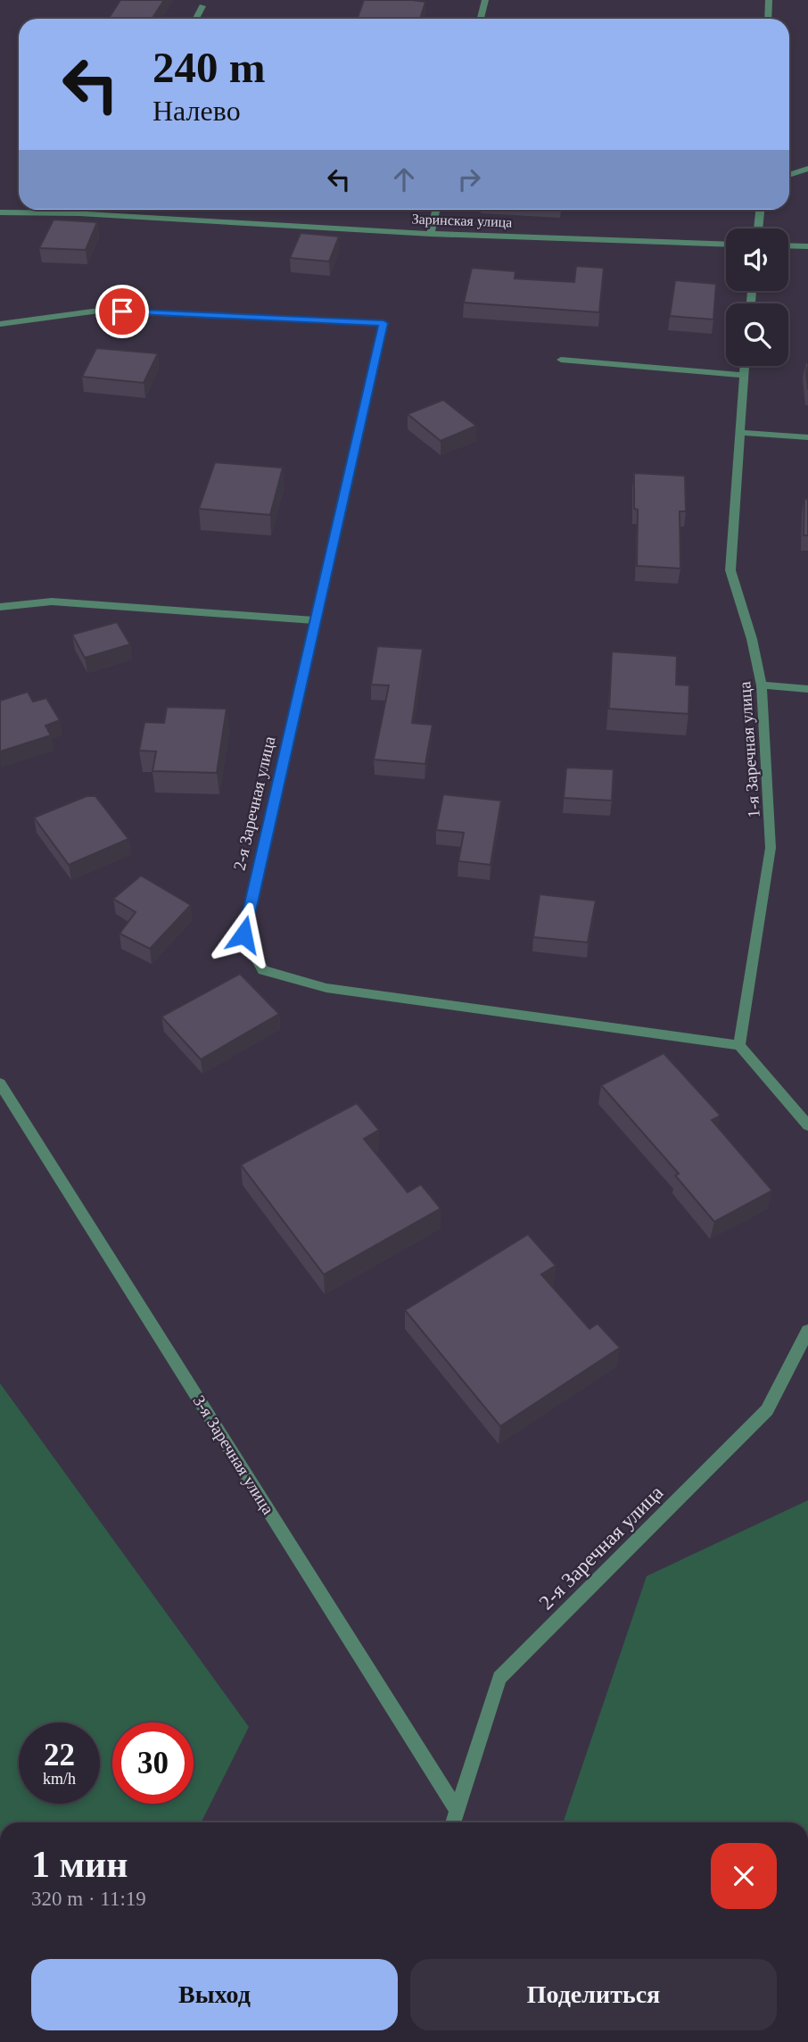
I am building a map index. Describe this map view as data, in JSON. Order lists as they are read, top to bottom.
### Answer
{
  "streets": {
    "street": [
      "Заринская улица",
      "1-я Заречная улица",
      "2-я Заречная улица",
      "3-я Заречная улица"
    ]
  },
  "crossings": [
    ["1-я Заречная улица", "2-я Заречная улица"],
    ["2-я Заречная улица", "3-я Заречная улица"]
  ],
  "page": {
    "turn": ["240 m", "Налево"],
    "speed": "22 km/h",
    "limit": "30",
    "heading": ["1 мин", "320 m · 11:19"],
    "buttons": ["Выход", "Поделиться"]
  }
}
